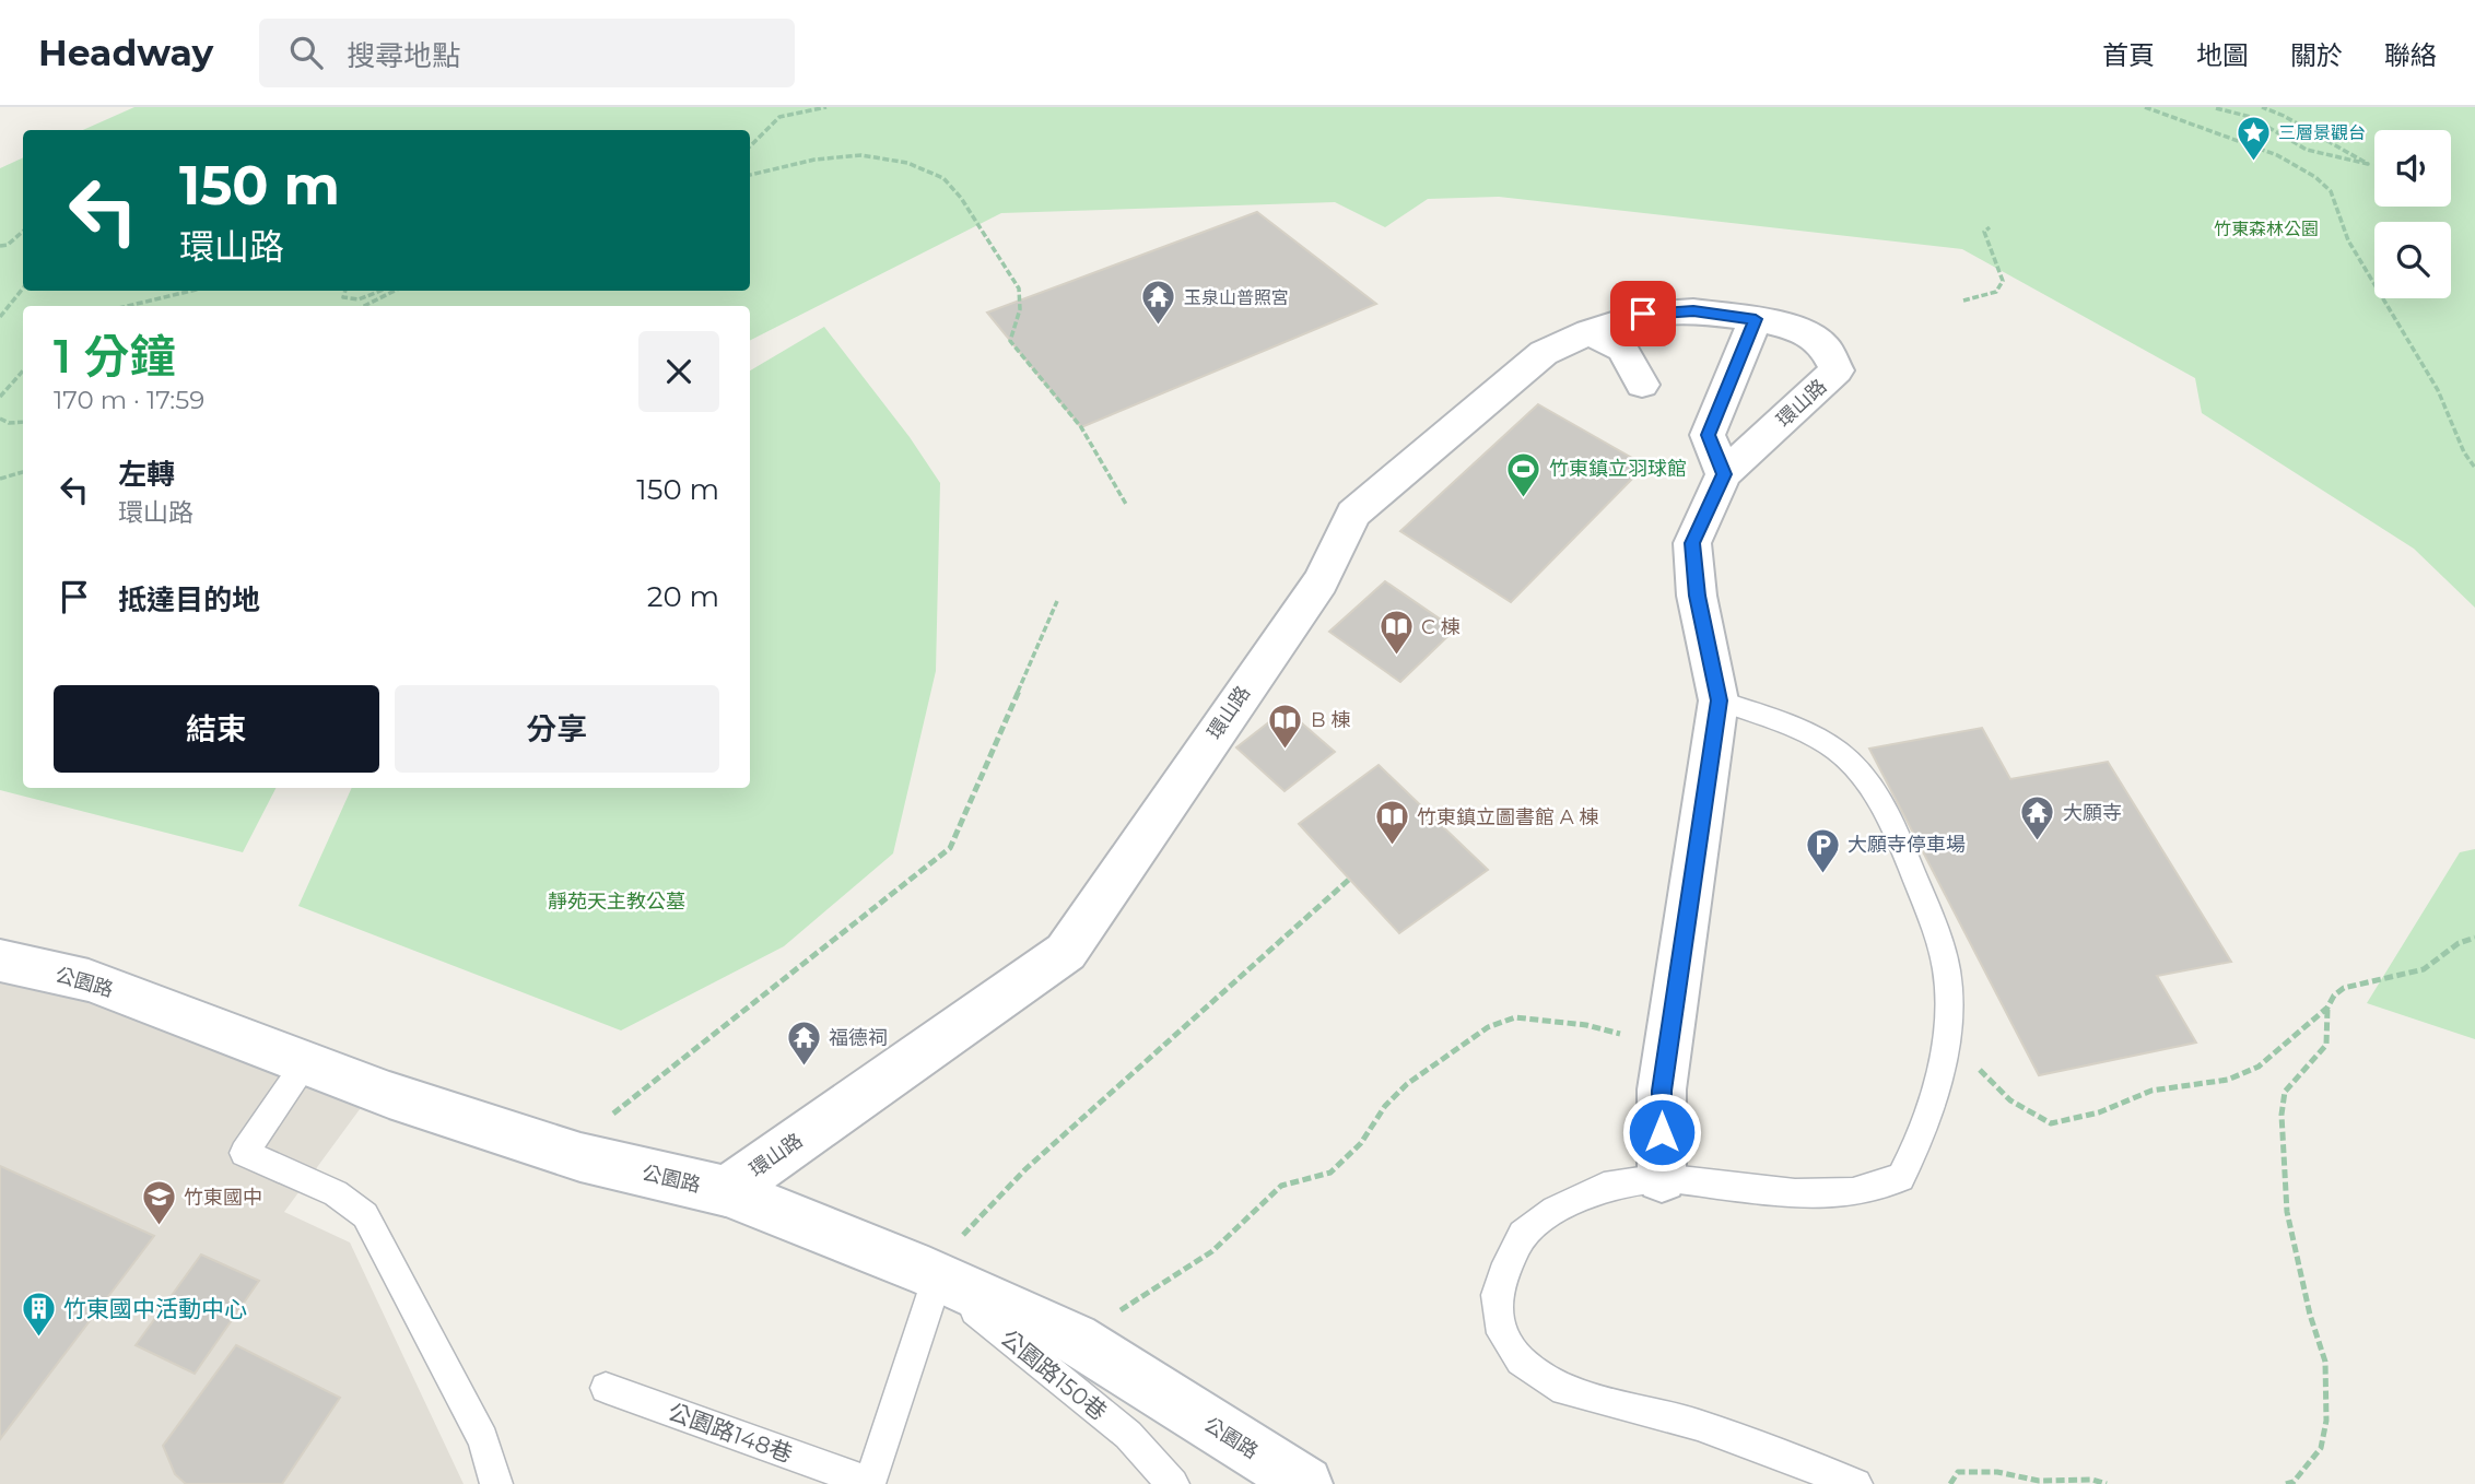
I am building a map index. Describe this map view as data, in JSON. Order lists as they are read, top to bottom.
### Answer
{
  "streets": {
    "street": ["環山路", "公園路"],
    "lane": ["公園路150巷", "公園路148巷"]
  },
  "crossings": [
    ["環山路", "公園路"],
    ["公園路", "公園路150巷"],
    ["公園路", "公園路148巷"],
    ["公園路150巷", "公園路148巷"]
  ],
  "parks": ["竹東森林公園", "靜苑天主教公墓"],
  "places": {
    "place": ["三層景觀台"],
    "temple": ["玉泉山普照宮", "大願寺", "福德祠"],
    "sports": ["竹東鎮立羽球館"],
    "library": ["C 棟", "B 棟", "竹東鎮立圖書館 A 棟"],
    "parking": ["大願寺停車場"],
    "school or university": ["竹東國中"],
    "building": ["竹東國中活動中心"]
  },
  "page": {
    "header": "Headway",
    "search": "搜尋地點",
    "nav": [
      "首頁",
      "地圖",
      "關於",
      "聯絡"
    ],
    "turn": ["150 m", "環山路"],
    "heading": ["1 分鐘", "170 m · 17:59"],
    "list": [
      {
        "name": "左轉",
        "note": "環山路",
        "value": "150 m"
      },
      {
        "name": "抵達目的地",
        "value": "20 m"
      }
    ],
    "buttons": ["結束", "分享"]
  }
}
